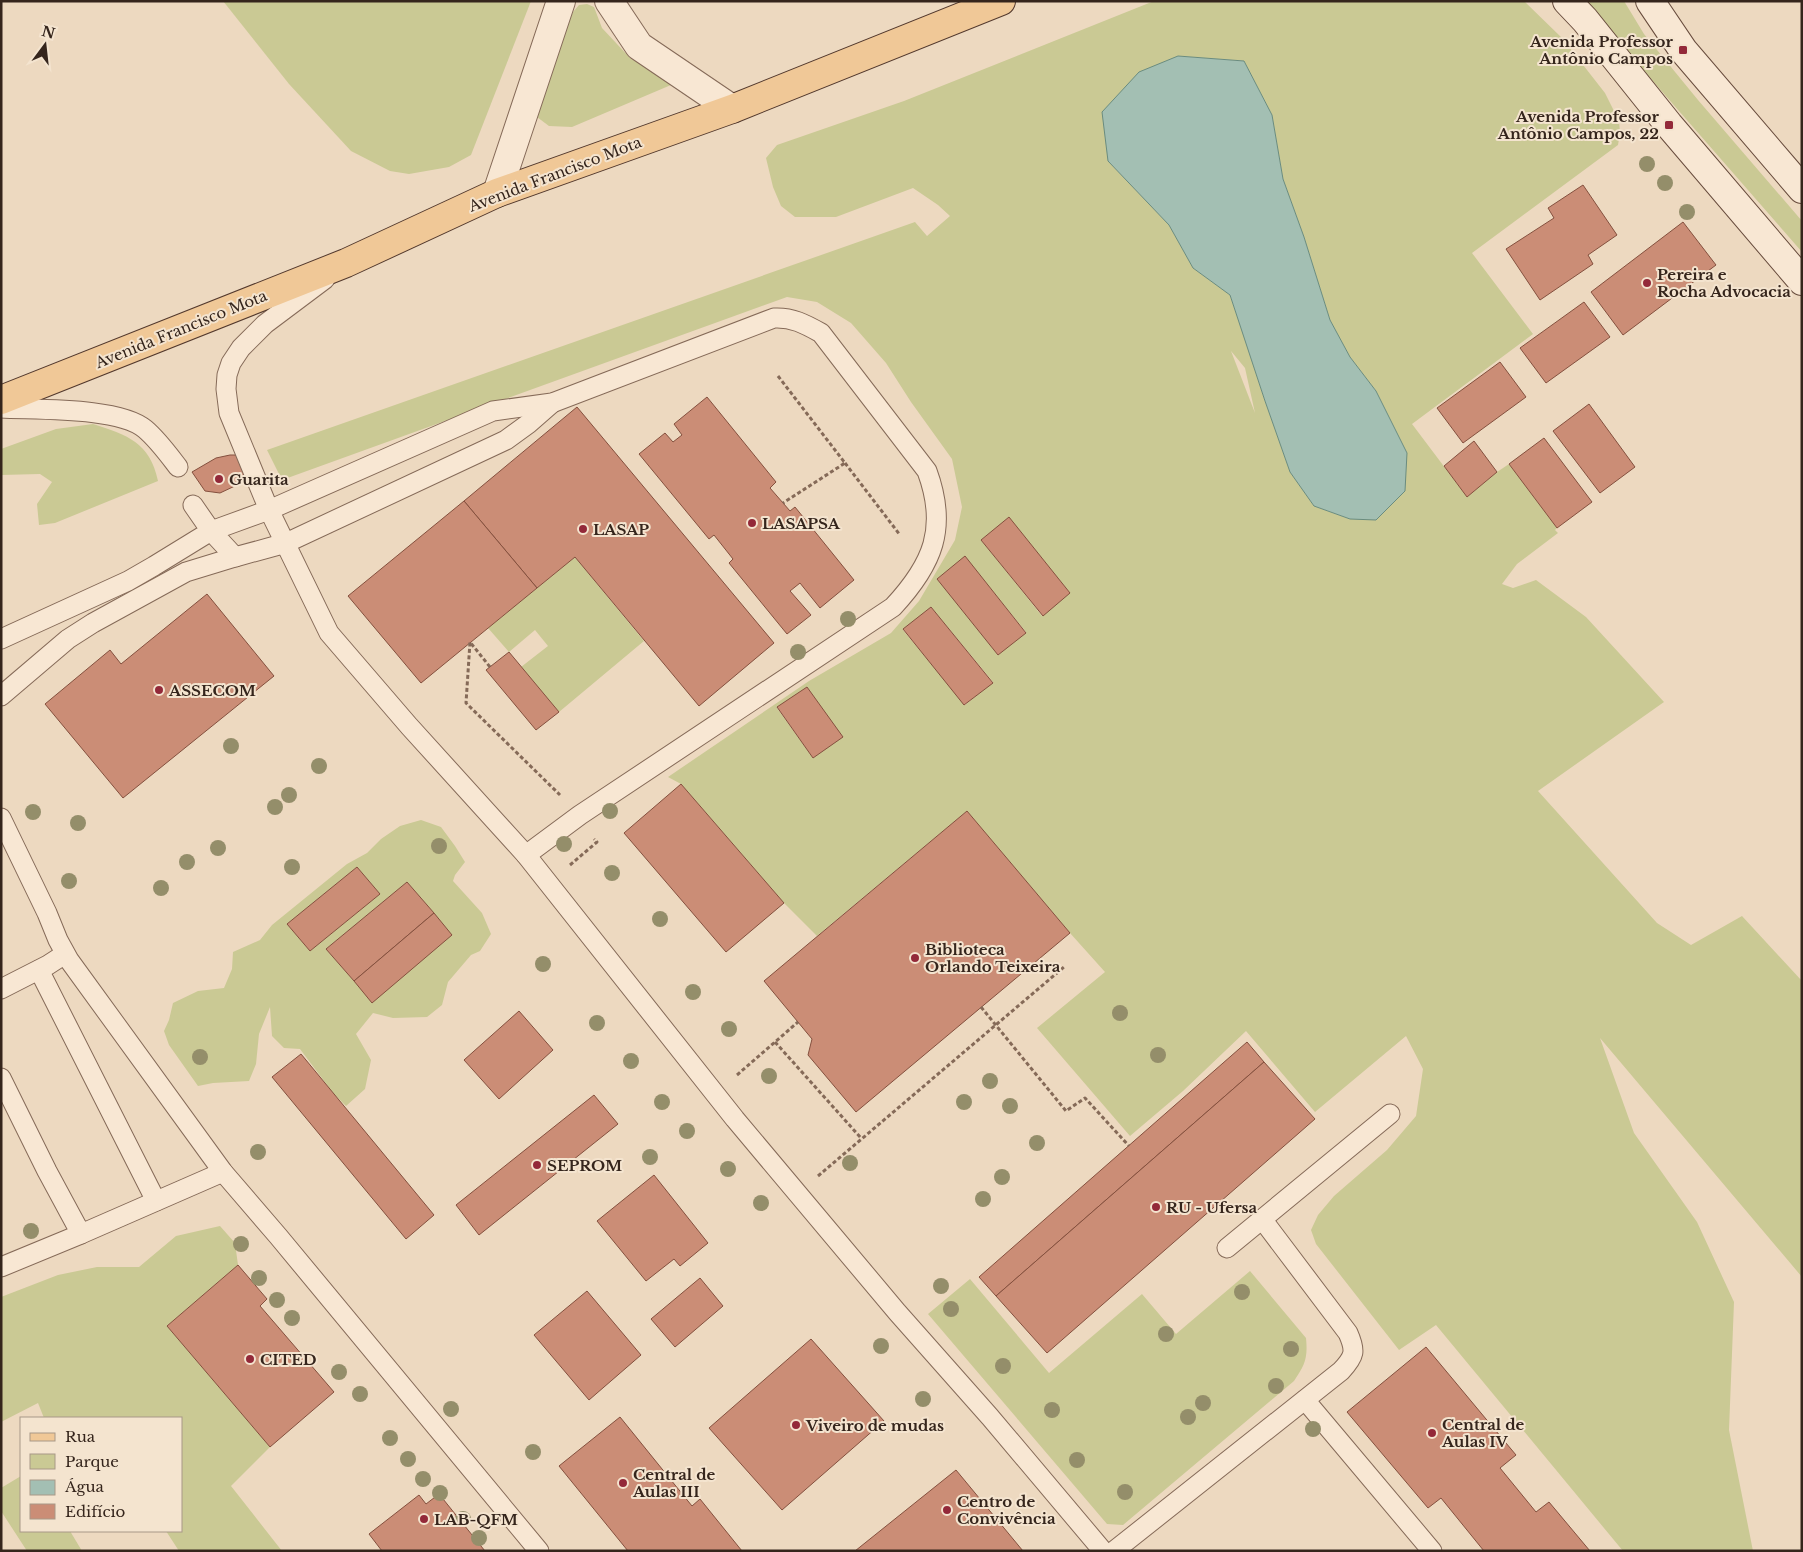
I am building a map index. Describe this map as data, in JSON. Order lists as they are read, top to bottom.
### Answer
{
  "streets": {
    "main road": ["Avenida Francisco Mota"]
  },
  "places": {
    "transit": ["Avenida Professor Antônio Campos", "Avenida Professor Antônio Campos, 22"],
    "other": [
      "Pereira e Rocha Advocacia",
      "Guarita",
      "LASAPSA",
      "LASAP",
      "ASSECOM",
      "Biblioteca Orlando Teixeira",
      "SEPROM",
      "RU - Ufersa",
      "CITED",
      "Viveiro de mudas",
      "Central de Aulas IV",
      "Central de Aulas III",
      "Centro de Convivência",
      "LAB-QFM"
    ]
  },
  "legend": [
    "Rua",
    "Parque",
    "Água",
    "Edifício"
  ],
  "north": "top"
}
